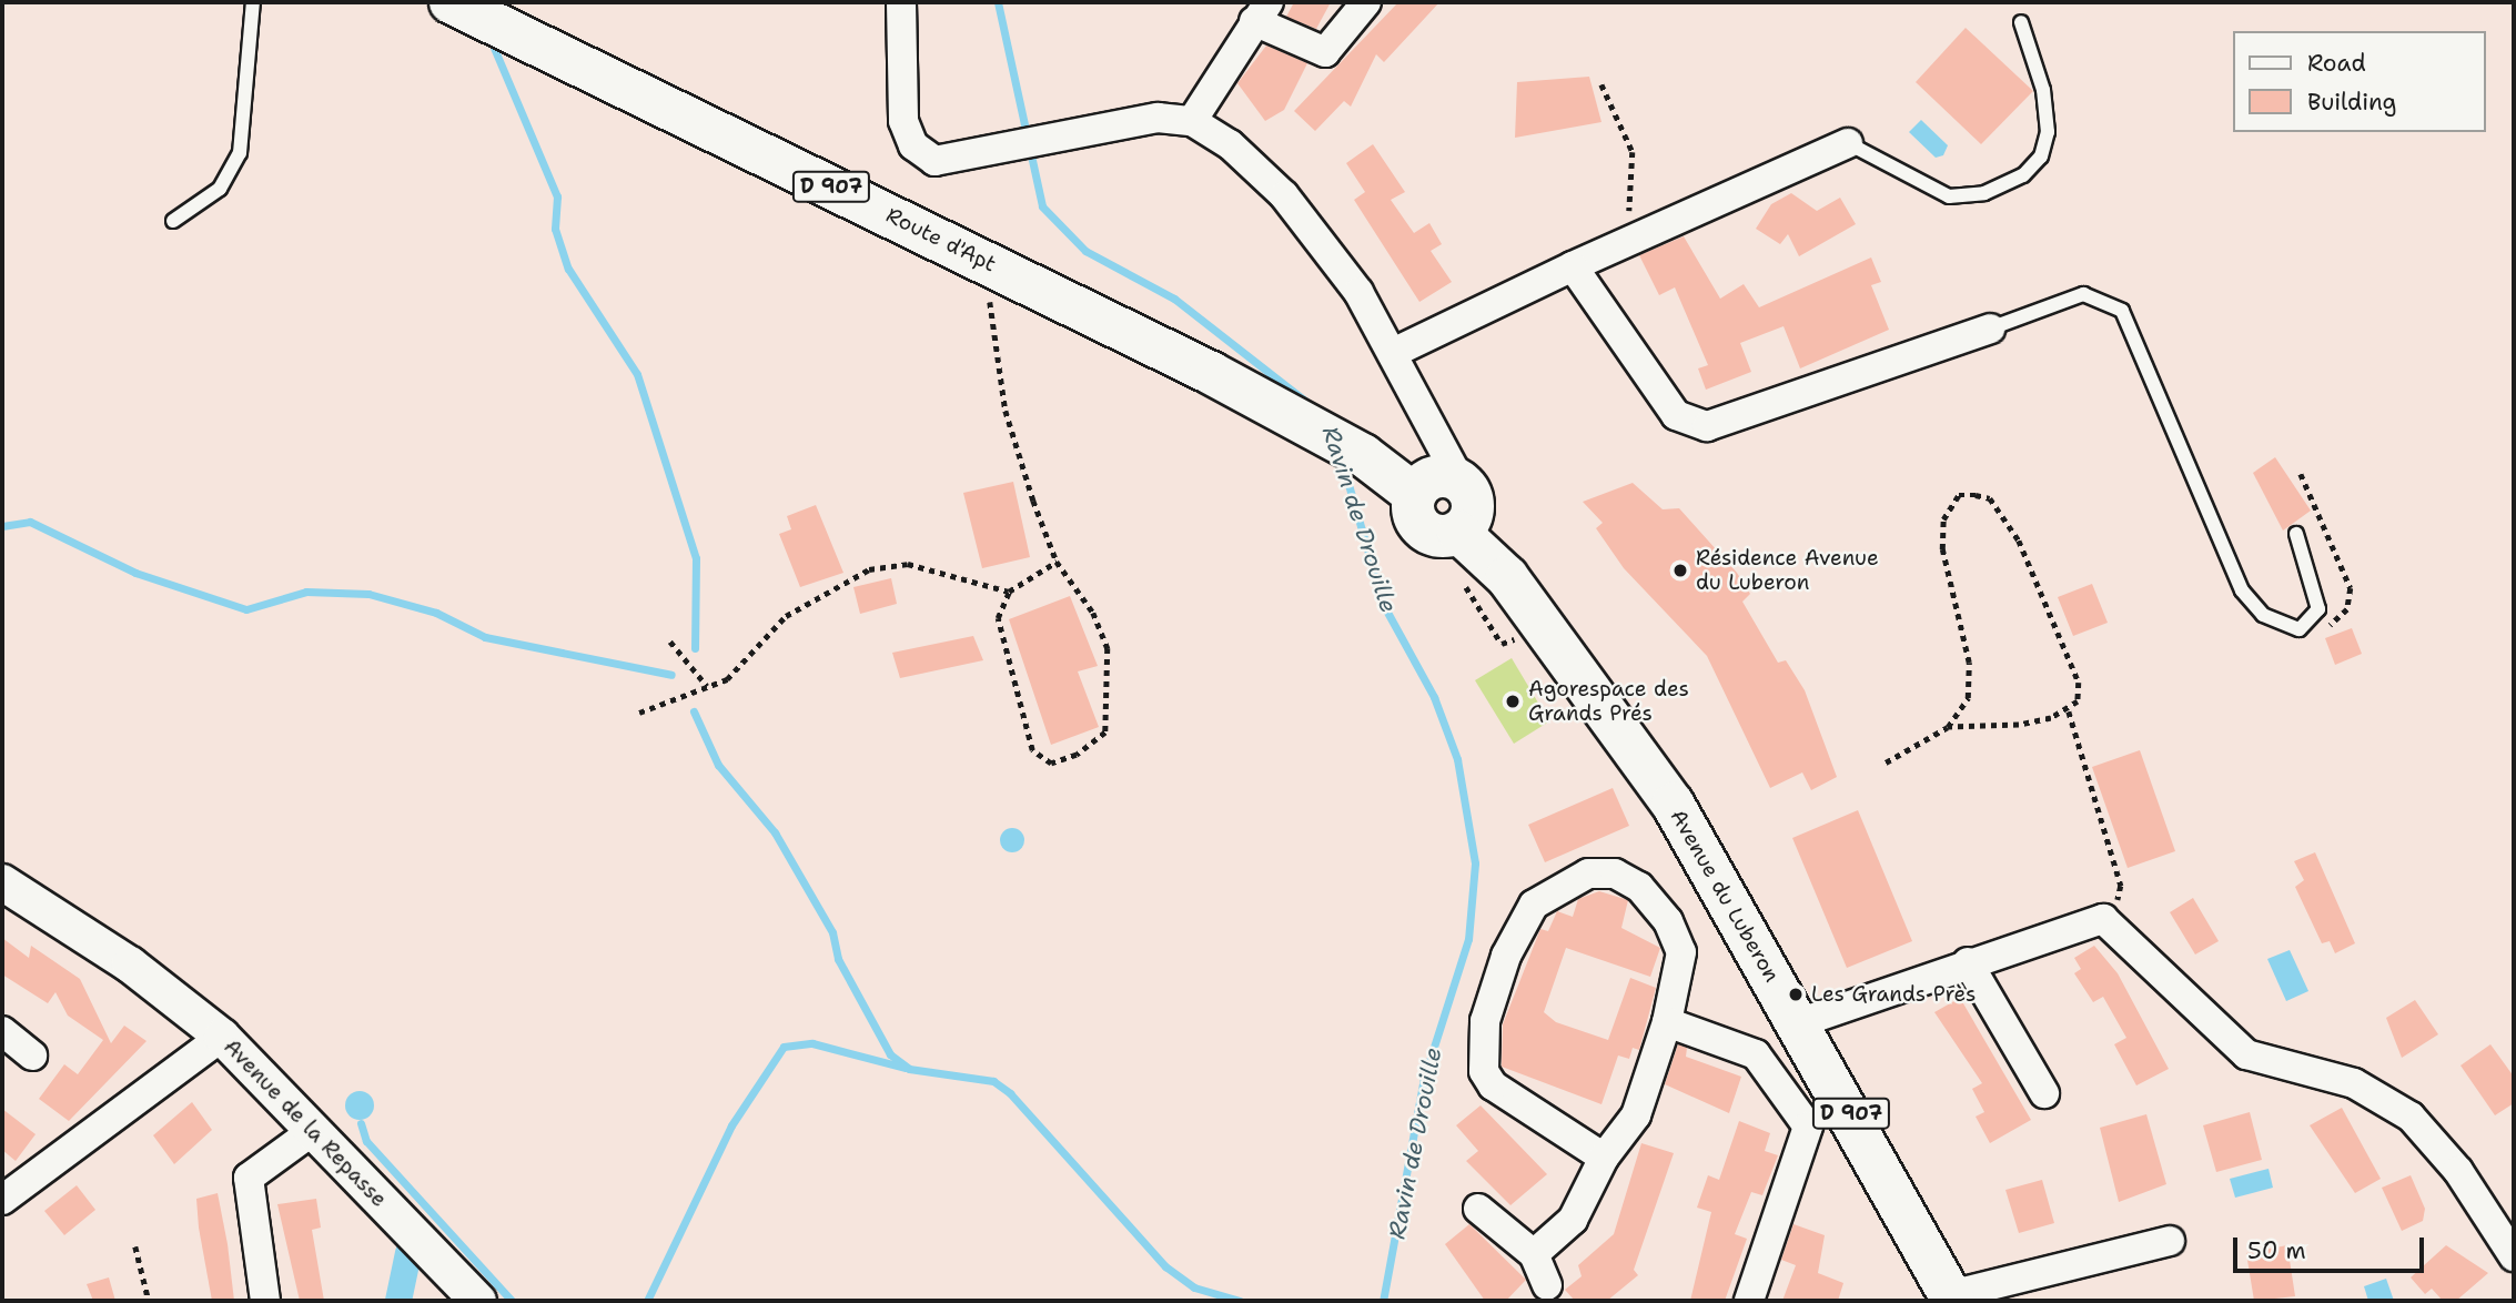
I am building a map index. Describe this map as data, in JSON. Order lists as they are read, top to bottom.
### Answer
{
  "streets": {
    "main road": ["D 907", "Route d'Apt", "Avenue du Luberon"],
    "street": ["Avenue de la Repasse"]
  },
  "crossings": [
    ["Route d'Apt", "Avenue du Luberon"]
  ],
  "water": ["Ravin de Drouille"],
  "places": ["Résidence Avenue du Luberon", "Agorespace des Grands Prés", "Les Grands Près"],
  "legend": ["Road", "Building"],
  "scale_bar": "50 m"
}
